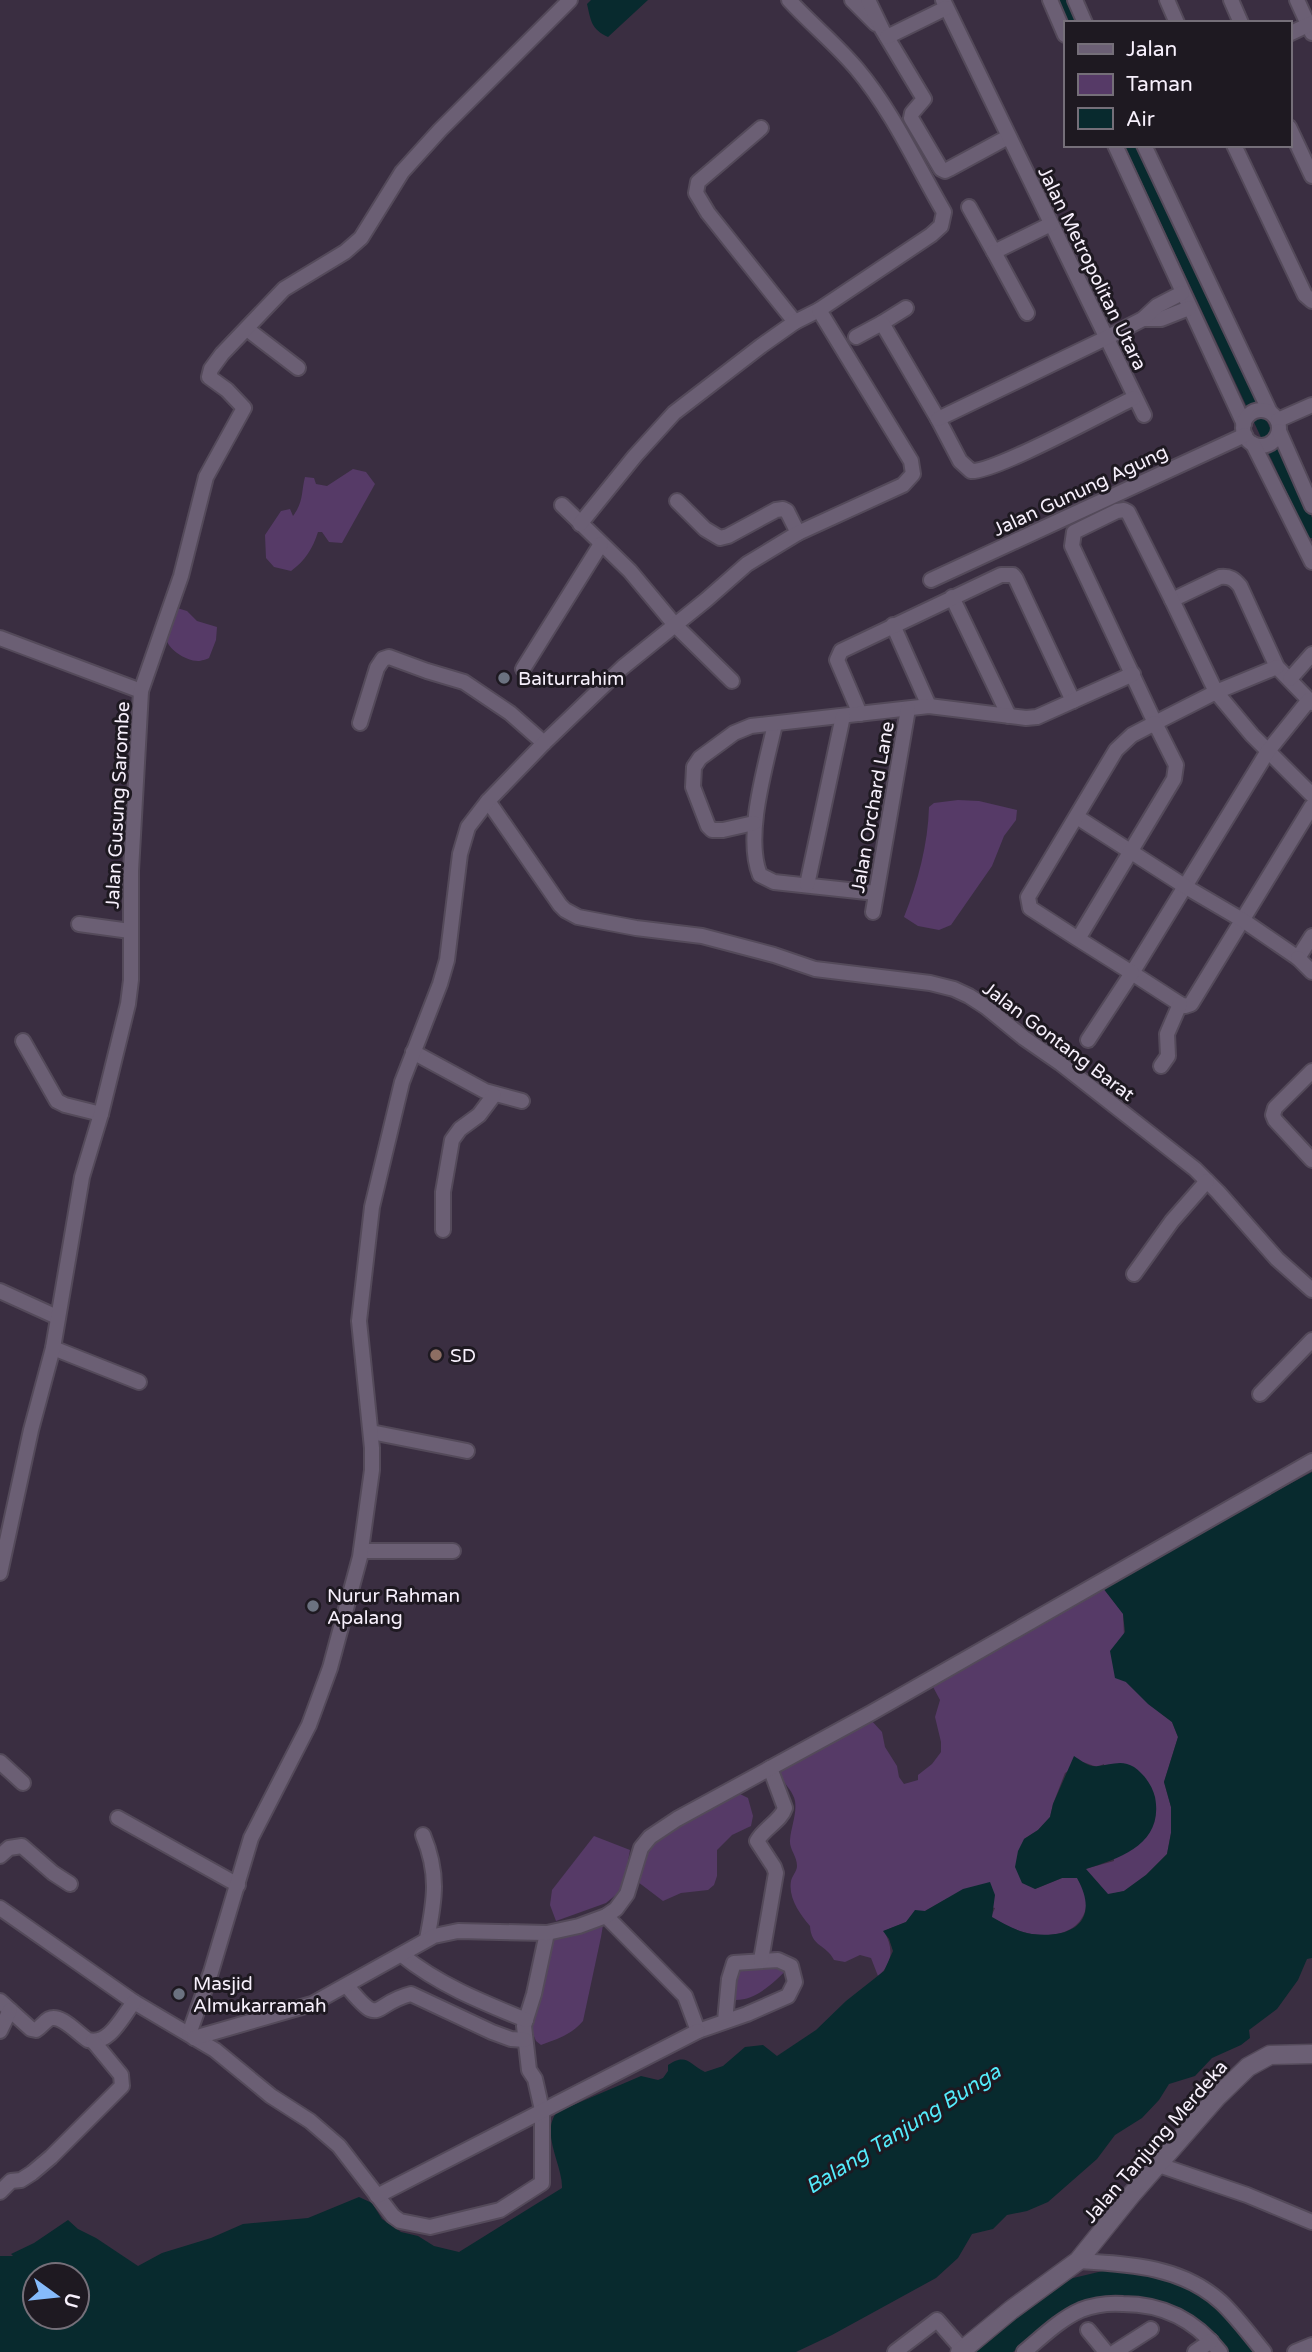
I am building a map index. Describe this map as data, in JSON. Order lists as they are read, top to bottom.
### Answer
{
  "streets": {
    "street": [
      "Jalan Metropolitan Utara",
      "Jalan Gunung Agung",
      "Jalan Gusung Sarombe",
      "Jalan Orchard Lane",
      "Jalan Gontang Barat",
      "Jalan Tanjung Merdeka"
    ]
  },
  "water": ["Balang Tanjung Bunga"],
  "places": [
    "Baiturrahim",
    "SD",
    "Nurur Rahman Apalang",
    "Masjid Almukarramah"
  ],
  "legend": ["Jalan", "Taman", "Air"],
  "north": "right"
}
